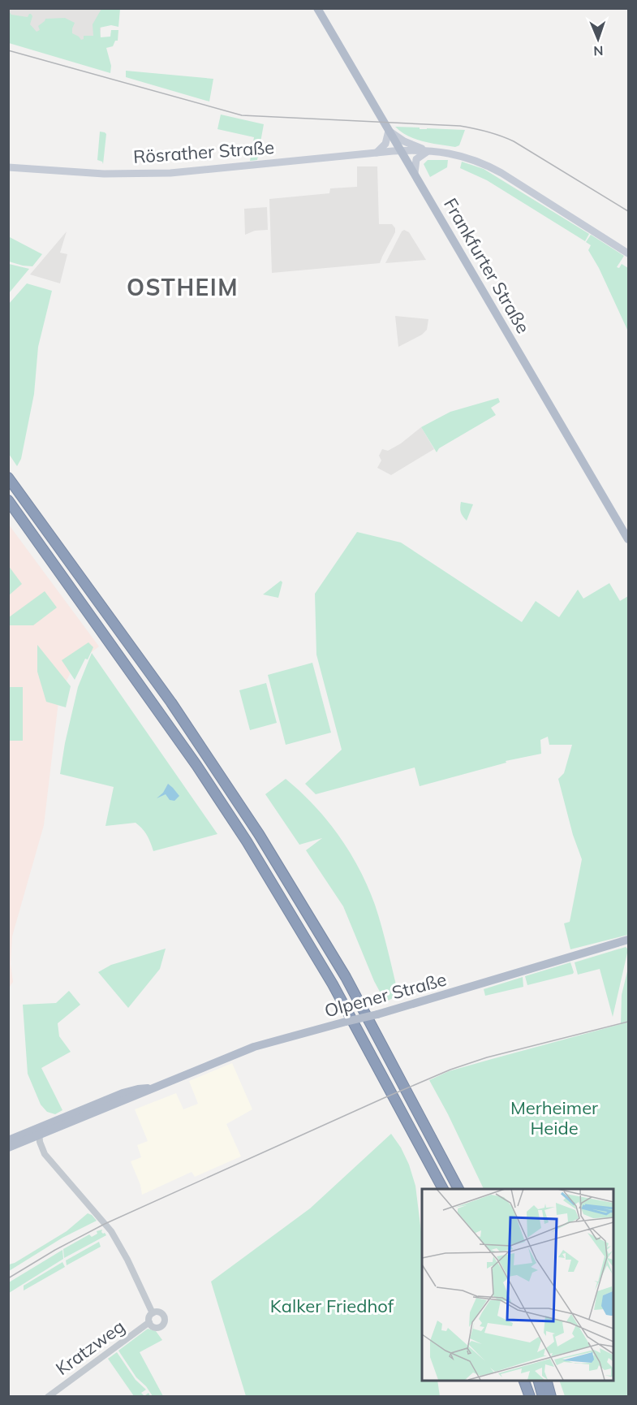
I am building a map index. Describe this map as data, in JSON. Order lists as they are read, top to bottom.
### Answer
{
  "streets": {
    "main road": ["Rösrather Straße", "Frankfurter Straße", "Olpener Straße"],
    "street": ["Kratzweg"]
  },
  "crossings": [
    ["Rösrather Straße", "Frankfurter Straße"]
  ],
  "districts": ["OSTHEIM"],
  "parks": ["Merheimer Heide", "Kalker Friedhof"],
  "north": "bottom"
}
